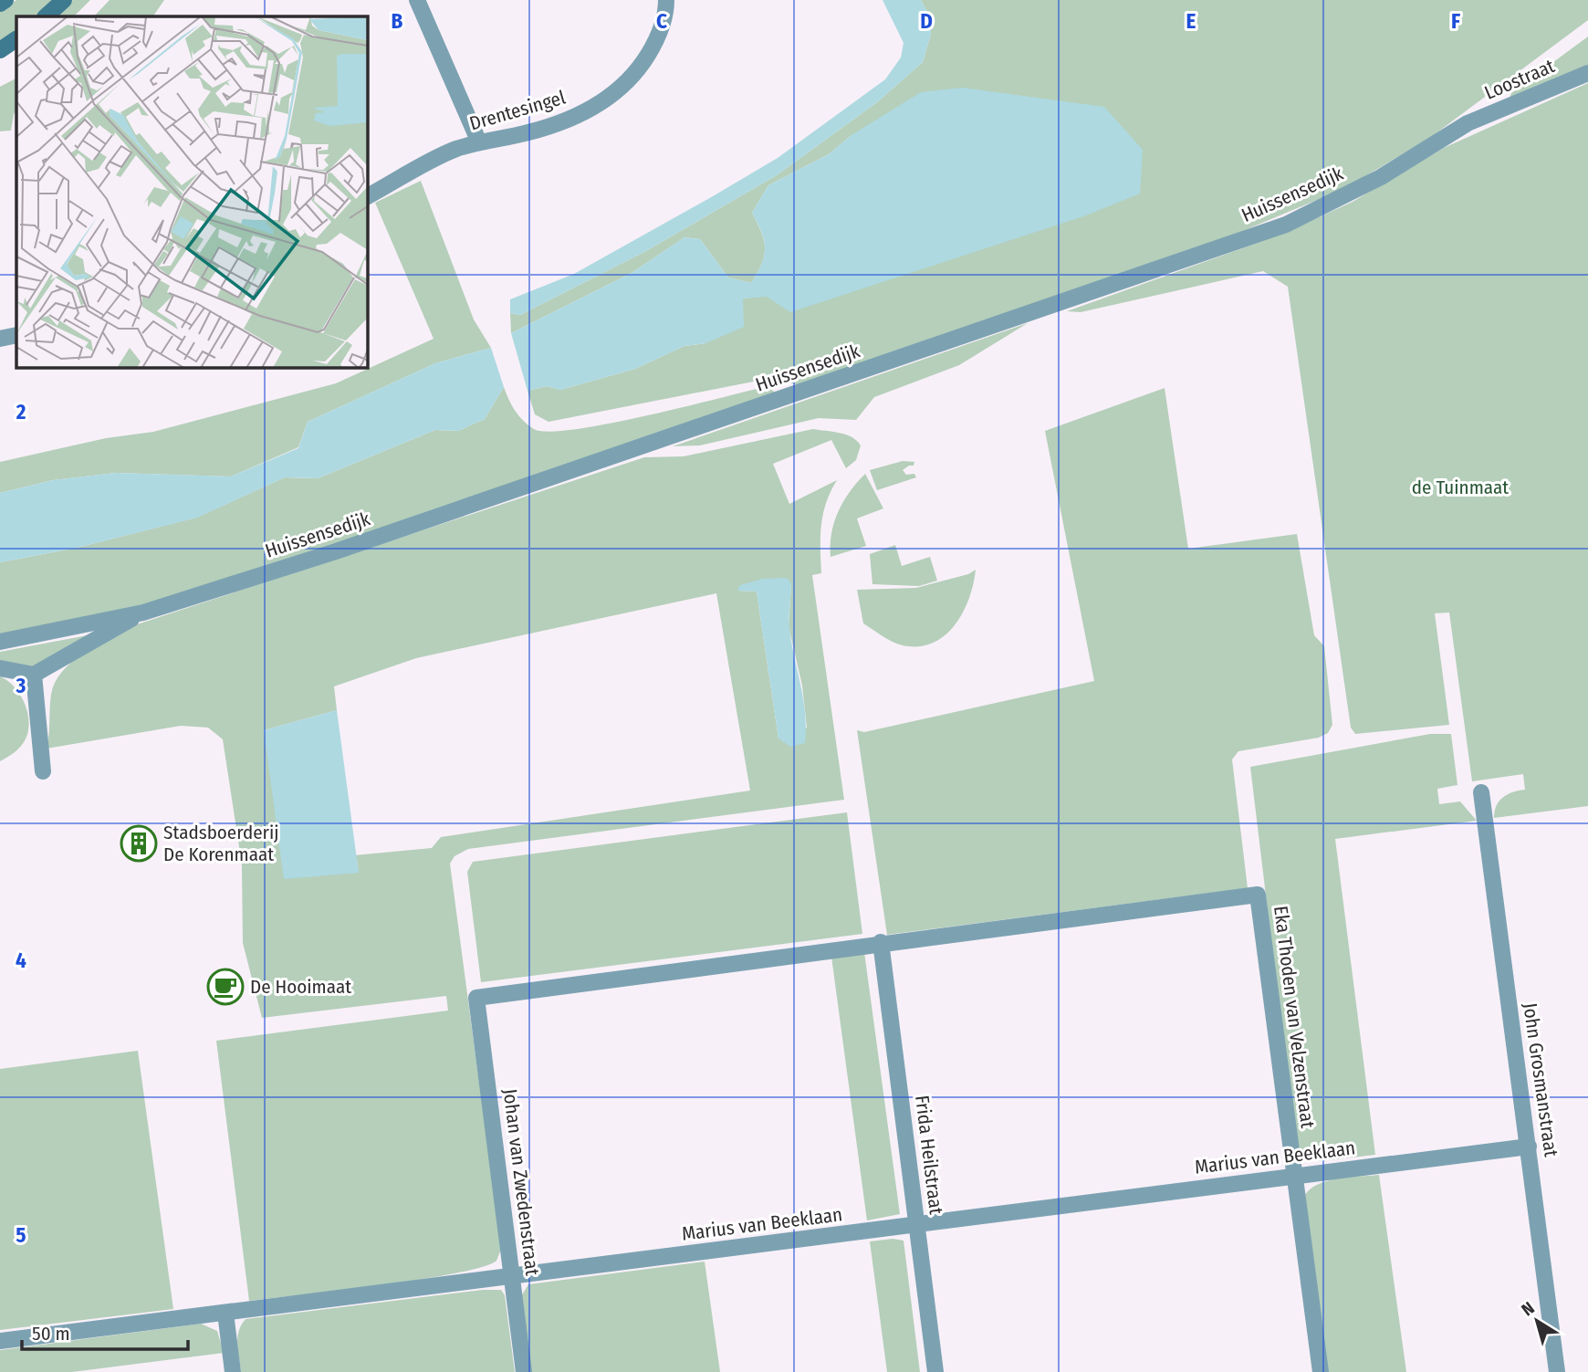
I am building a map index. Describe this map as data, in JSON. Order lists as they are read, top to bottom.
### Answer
{
  "streets": {
    "street": [
      "Loostraat",
      "Drentesingel",
      "Huissensedijk",
      "Eka Thoden van Velzenstraat",
      "John Grosmanstraat",
      "Frida Heilstraat",
      "Marius van Beeklaan",
      "Johan van Zwedenstraat"
    ]
  },
  "crossings": [
    ["Loostraat", "Huissensedijk"],
    ["Eka Thoden van Velzenstraat", "Frida Heilstraat"],
    ["Eka Thoden van Velzenstraat", "Marius van Beeklaan"],
    ["Eka Thoden van Velzenstraat", "Johan van Zwedenstraat"],
    ["John Grosmanstraat", "Marius van Beeklaan"],
    ["Frida Heilstraat", "Marius van Beeklaan"],
    ["Frida Heilstraat", "Johan van Zwedenstraat"],
    ["Marius van Beeklaan", "Johan van Zwedenstraat"]
  ],
  "parks": ["de Tuinmaat"],
  "places": {
    "building": ["Stadsboerderij De Korenmaat"],
    "cafe": ["De Hooimaat"]
  },
  "scale_bar": "50 m",
  "north": "top left",
  "grid": {
    "columns": [
      "B",
      "C",
      "D",
      "E",
      "F"
    ],
    "rows": [
      "2",
      "3",
      "4",
      "5"
    ]
  }
}
